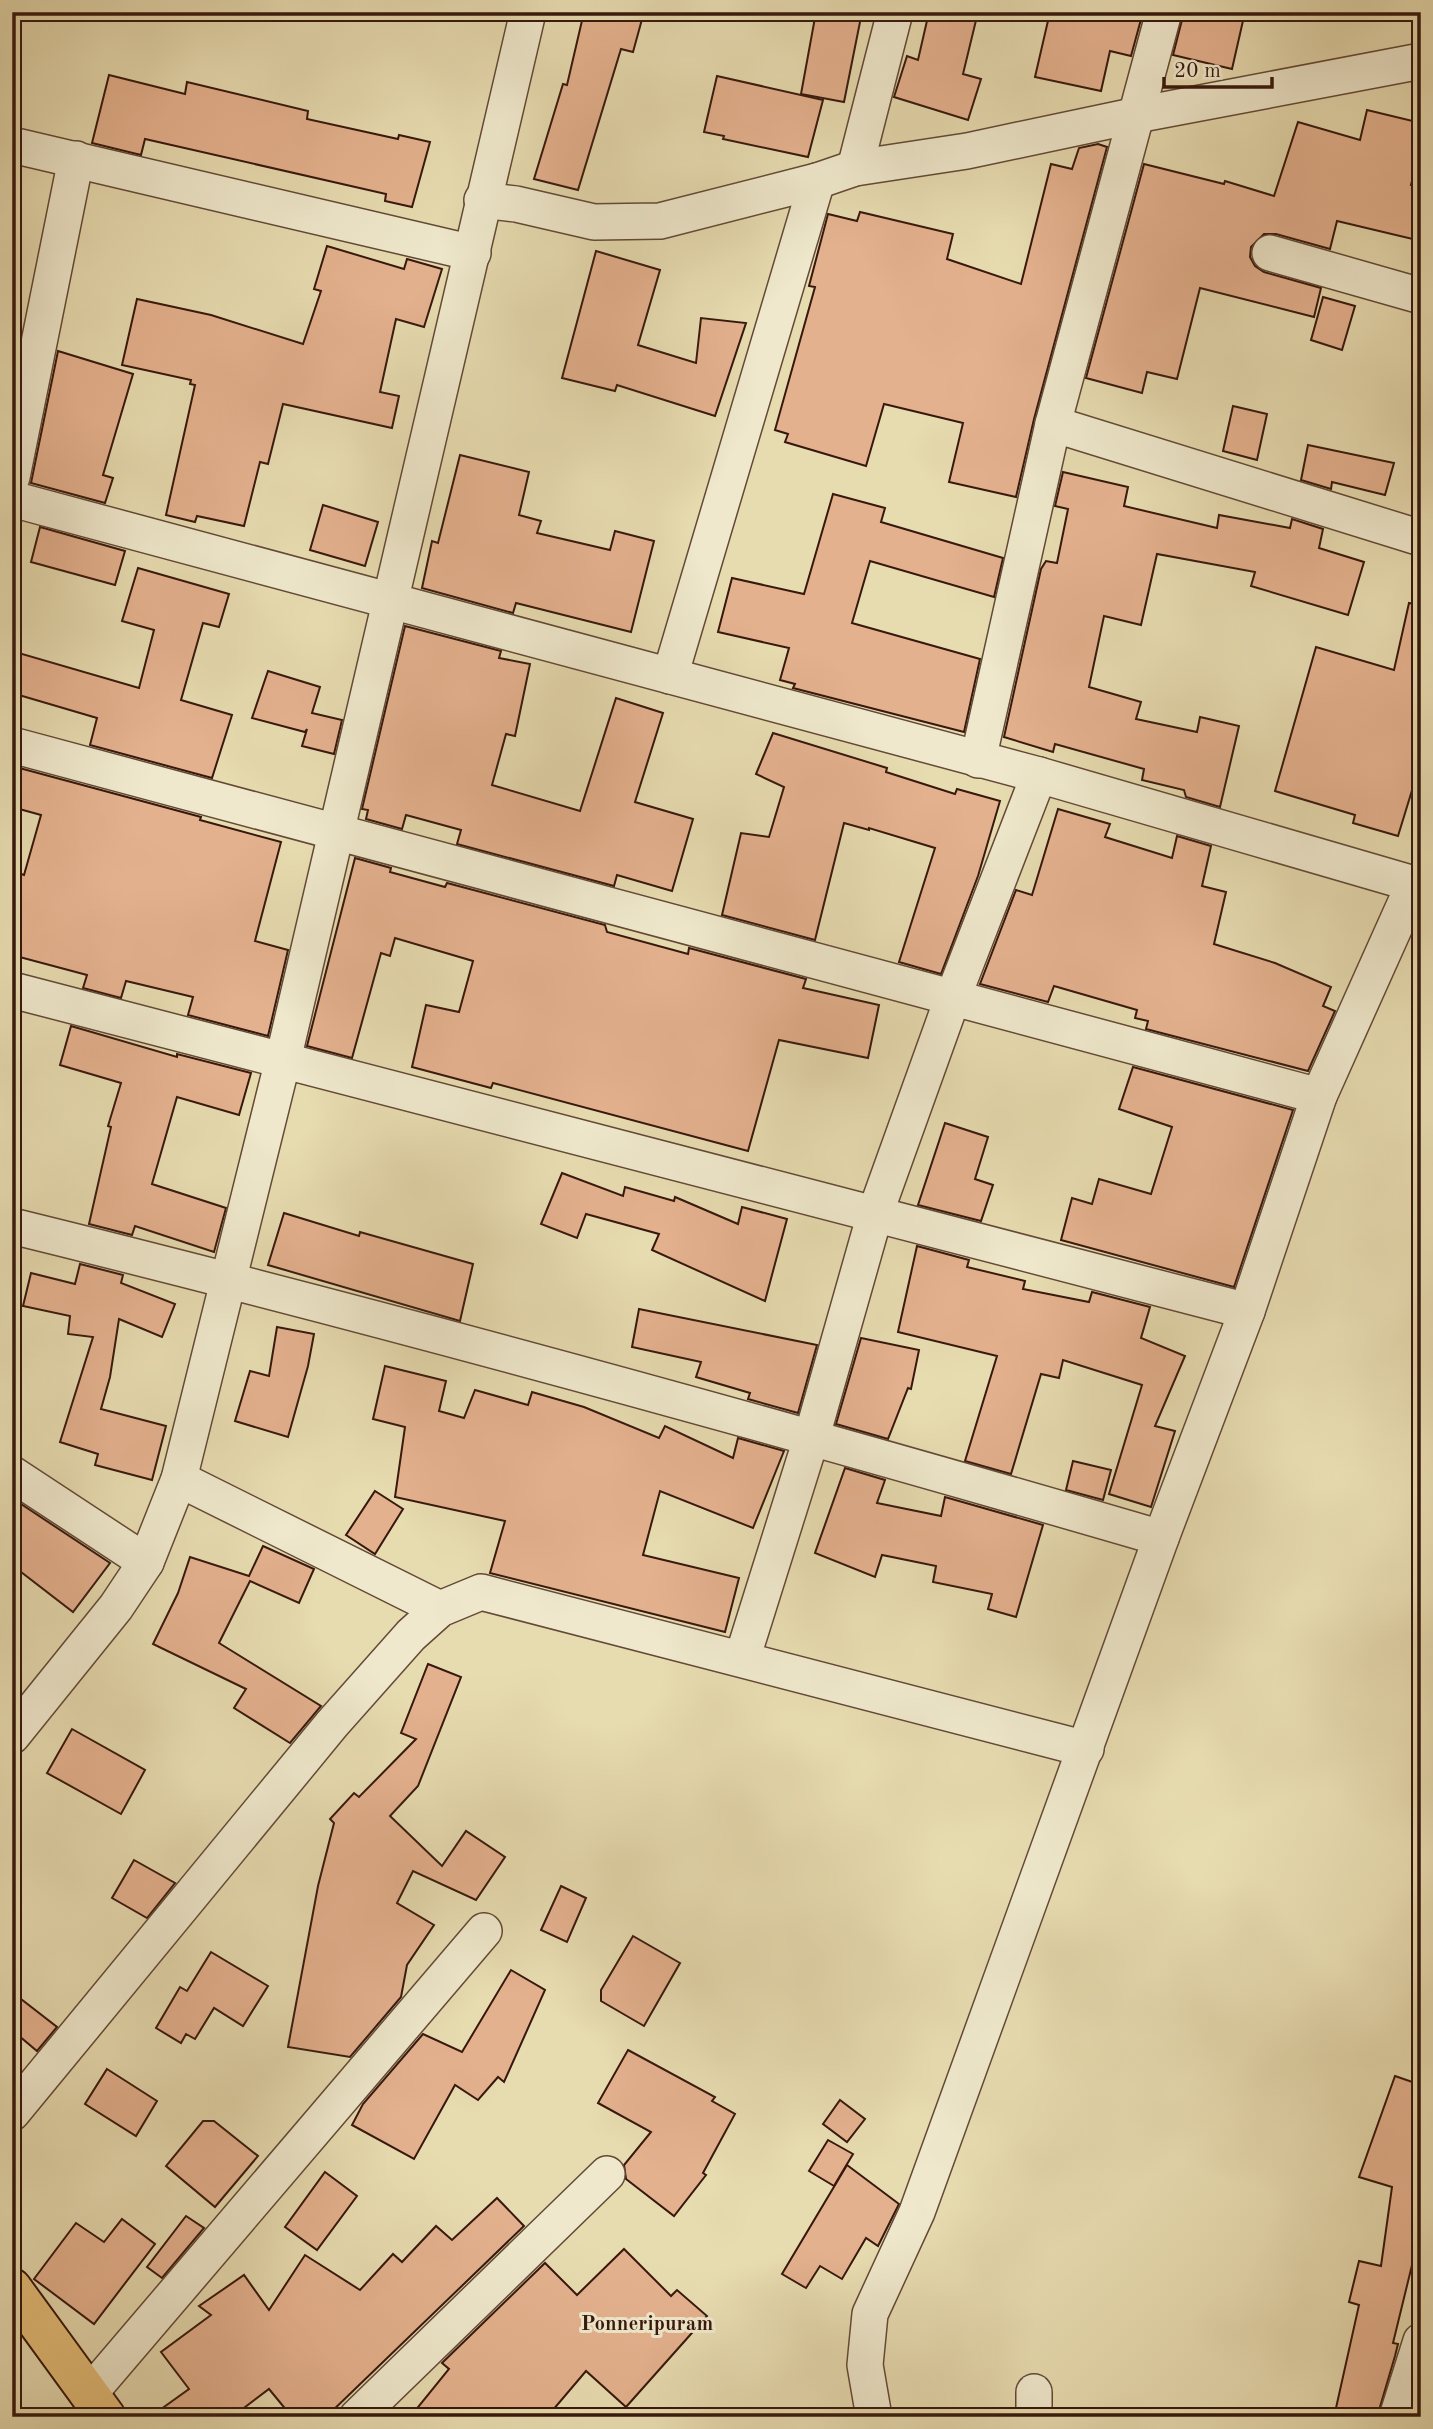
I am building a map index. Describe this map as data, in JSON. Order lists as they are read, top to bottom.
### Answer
{
  "districts": ["Ponneripuram"],
  "scale_bar": "20 m"
}
